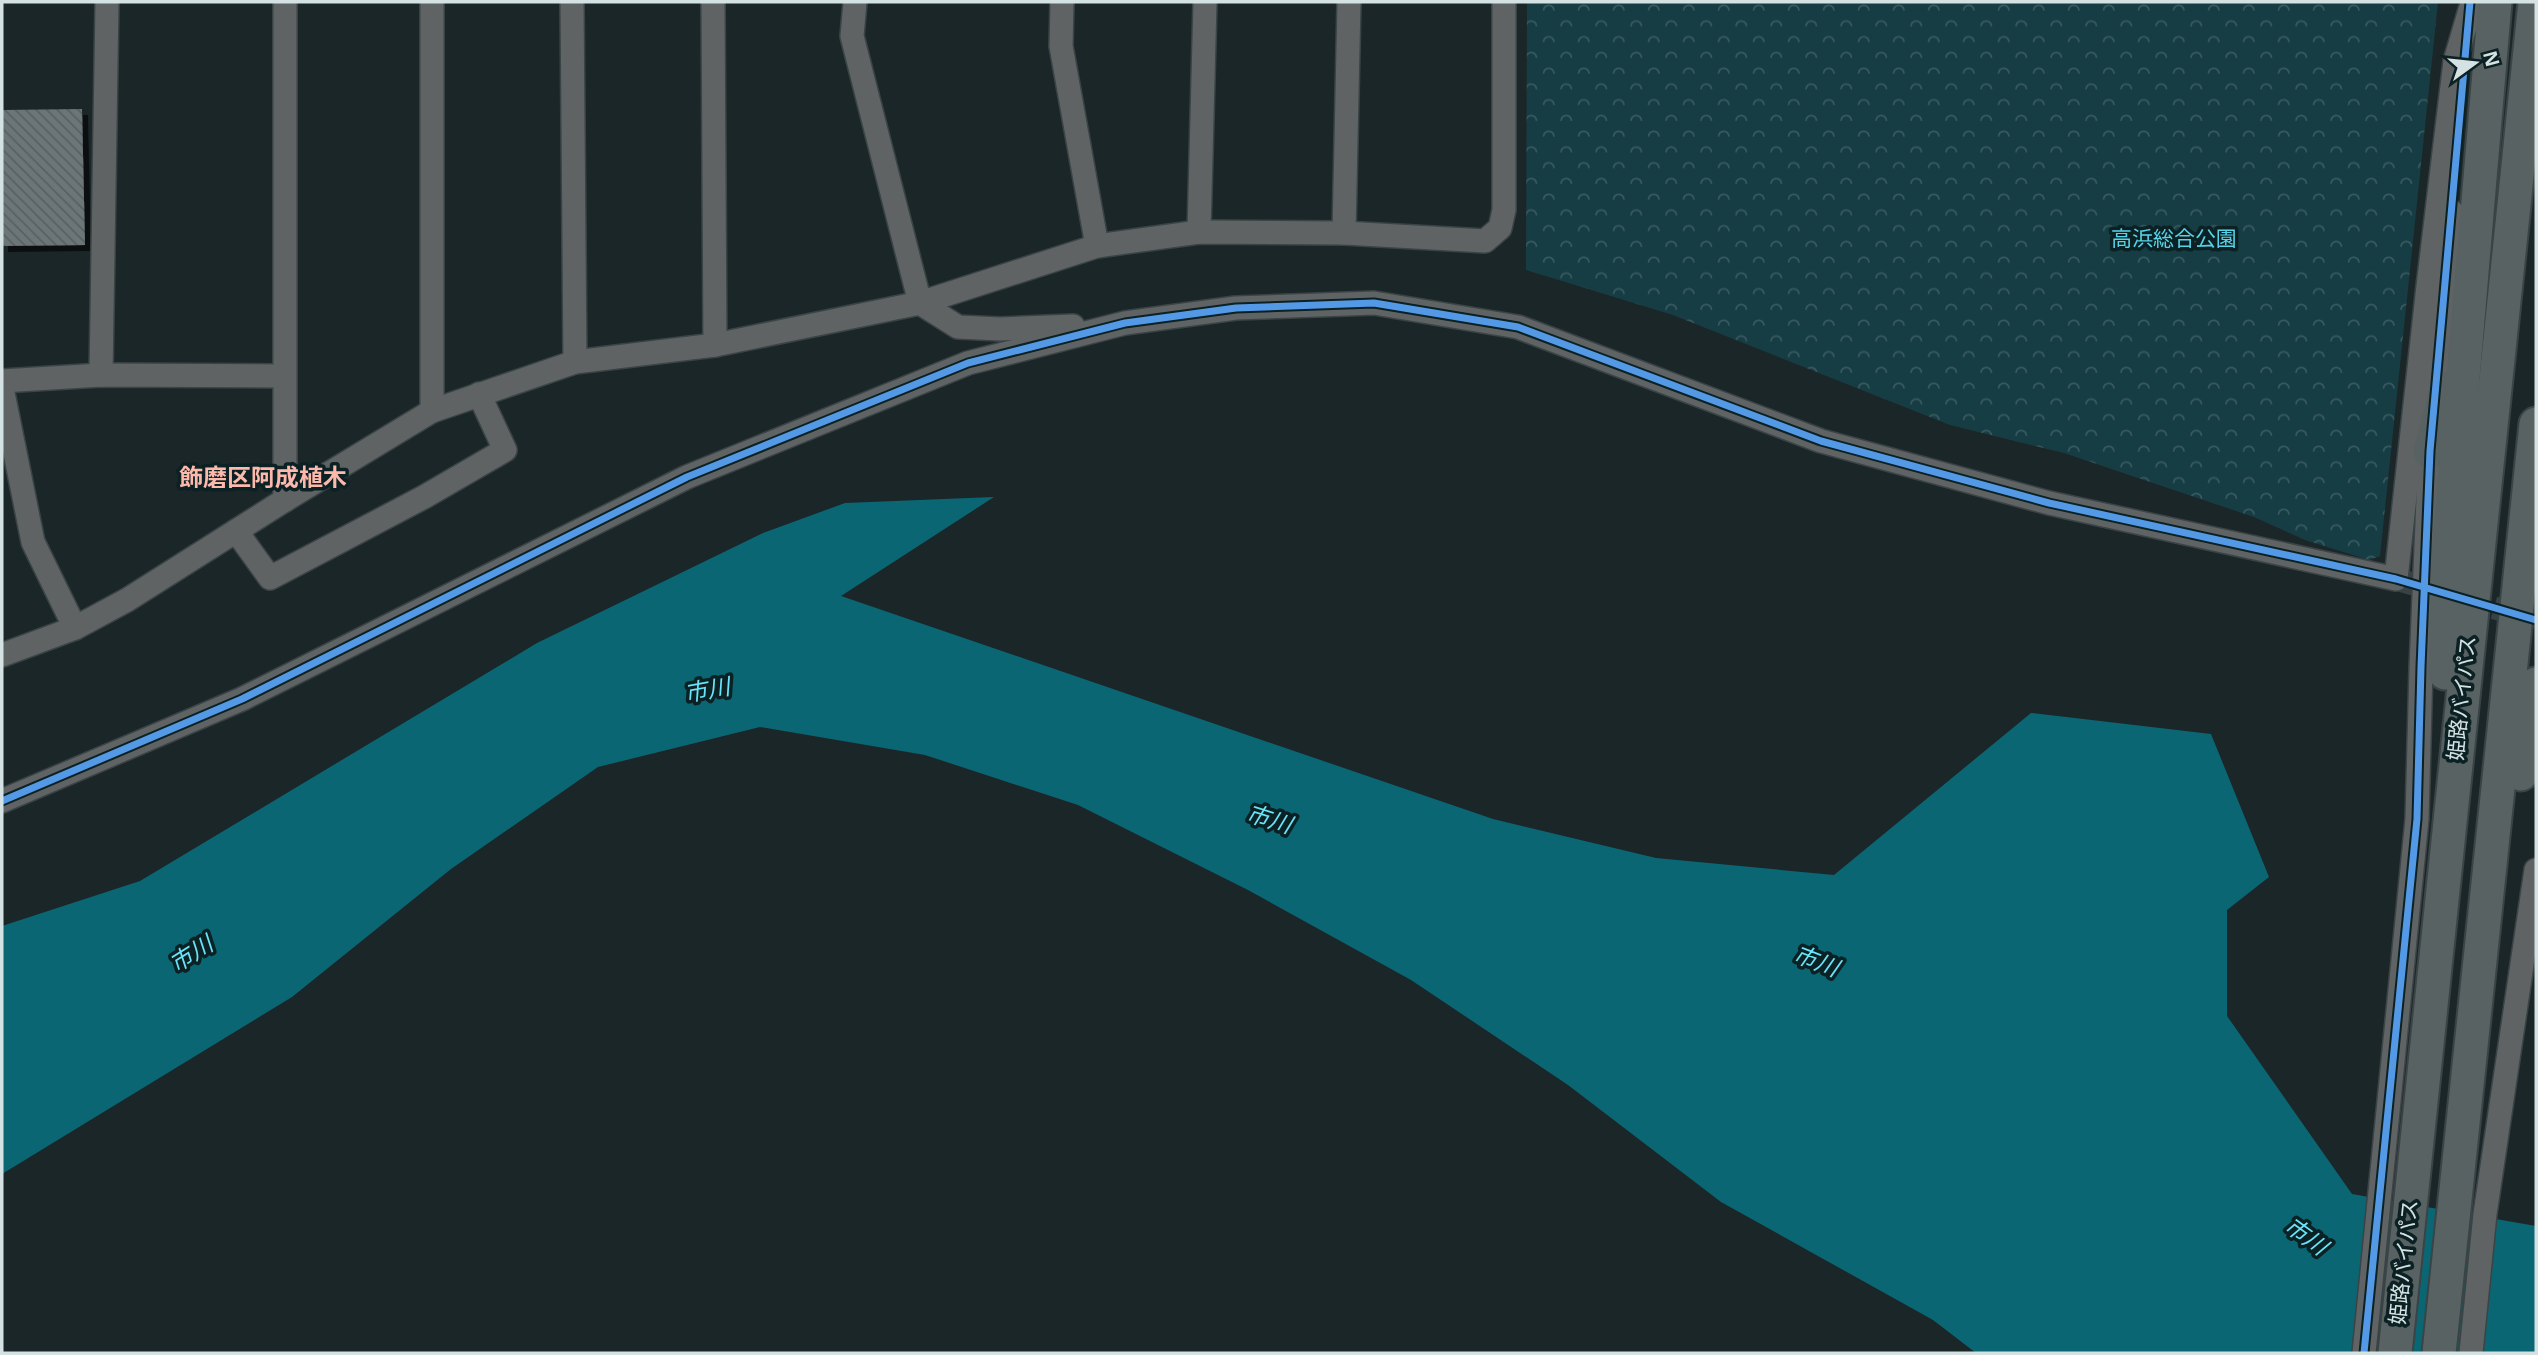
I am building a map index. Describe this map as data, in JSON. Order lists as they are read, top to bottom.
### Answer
{
  "streets": {
    "highway": ["姫路バイパス"]
  },
  "districts": ["飾磨区阿成植木"],
  "water": ["市川"],
  "parks": ["高浜総合公園"],
  "north": "right"
}
